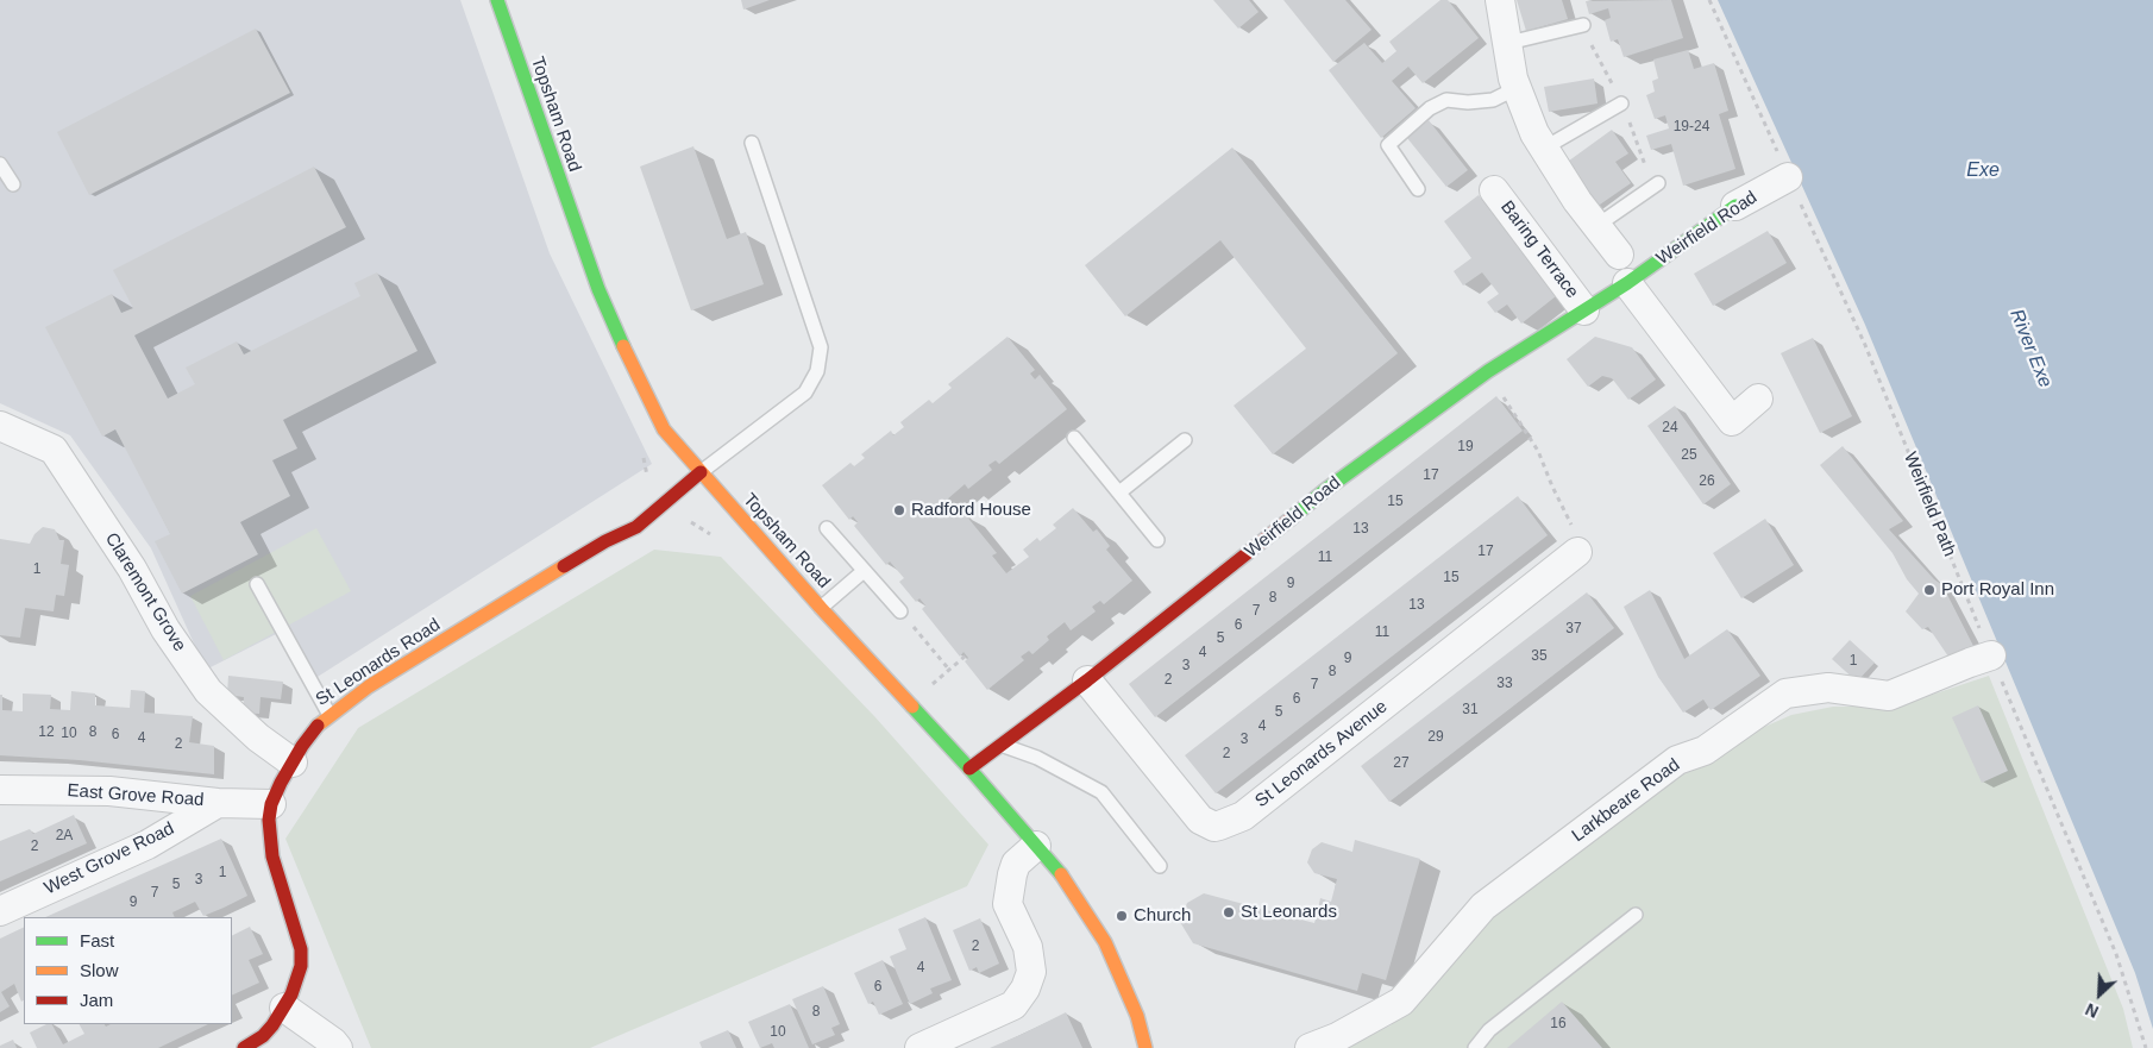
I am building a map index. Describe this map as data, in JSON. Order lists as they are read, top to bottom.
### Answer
{
  "streets": {
    "street": [
      "Topsham Road",
      "Weirfield Road",
      "Baring Terrace",
      "Claremont Grove",
      "St Leonards Road",
      "St Leonards Avenue",
      "East Grove Road",
      "Larkbeare Road",
      "West Grove Road"
    ],
    "path": ["Weirfield Path"]
  },
  "crossings": [
    ["Topsham Road", "Weirfield Road"],
    ["Topsham Road", "St Leonards Road"],
    ["Weirfield Road", "Baring Terrace"],
    ["Weirfield Road", "Weirfield Path"],
    ["Weirfield Road", "St Leonards Avenue"],
    ["Weirfield Path", "Larkbeare Road"],
    ["Claremont Grove", "St Leonards Road"],
    ["St Leonards Road", "East Grove Road"],
    ["East Grove Road", "West Grove Road"]
  ],
  "water": ["Exe", "River Exe"],
  "places": [
    "Radford House",
    "Port Royal Inn",
    "St Leonards",
    "Church"
  ],
  "house_numbers": [
    "19-24",
    "24",
    "19",
    "25",
    "17",
    "26",
    "15",
    "13",
    "17",
    "11",
    "1",
    "15",
    "9",
    "8",
    "13",
    "7",
    "6",
    "37",
    "11",
    "5",
    "4",
    "35",
    "9",
    "1",
    "3",
    "8",
    "2",
    "33",
    "7",
    "6",
    "31",
    "5",
    "4",
    "12",
    "8",
    "10",
    "6",
    "29",
    "4",
    "3",
    "2",
    "2",
    "27",
    "2A",
    "2",
    "1",
    "3",
    "5",
    "7",
    "9",
    "2",
    "4",
    "6",
    "8",
    "16",
    "10"
  ],
  "legend": ["Fast", "Slow", "Jam"],
  "north": "bottom left"
}
